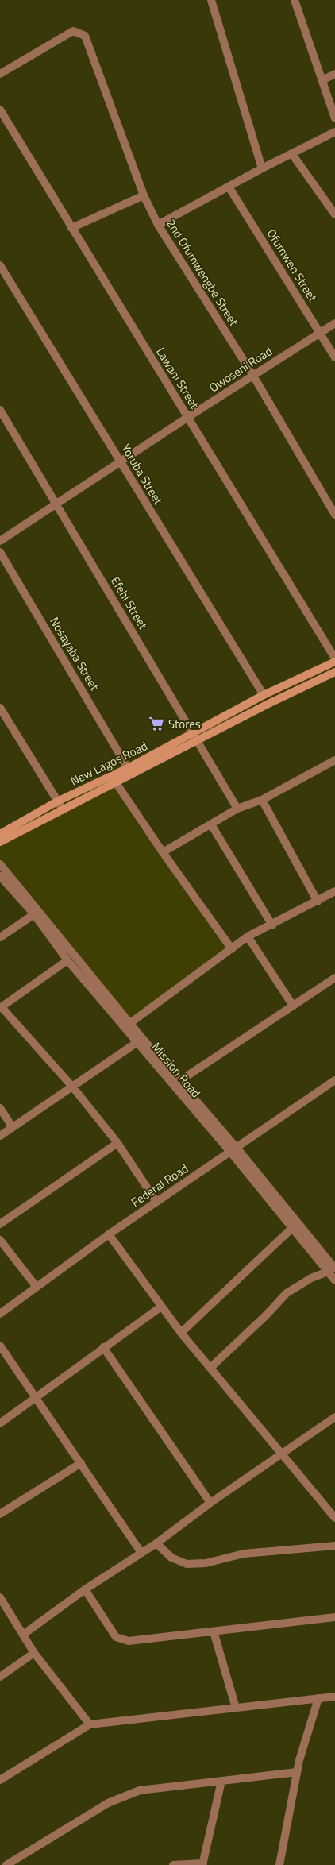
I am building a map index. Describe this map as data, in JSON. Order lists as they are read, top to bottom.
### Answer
{
  "streets": {
    "main road": ["New Lagos Road"],
    "street": [
      "Ofumwen Street",
      "2nd Ofumwengbe Street",
      "Owoseni Road",
      "Lawani Street",
      "Yoruba Street",
      "Efehi Street",
      "Nosayaba Street",
      "Mission Road",
      "Federal Road"
    ]
  },
  "crossings": [
    ["Ofumwen Street", "Owoseni Road"],
    ["2nd Ofumwengbe Street", "Owoseni Road"],
    ["Owoseni Road", "Lawani Street"],
    ["Owoseni Road", "Yoruba Street"],
    ["Owoseni Road", "Efehi Street"],
    ["Lawani Street", "New Lagos Road"],
    ["Yoruba Street", "New Lagos Road"],
    ["Efehi Street", "New Lagos Road"],
    ["Nosayaba Street", "New Lagos Road"],
    ["Mission Road", "Federal Road"]
  ],
  "places": {
    "supermarket": ["Stores"]
  }
}
